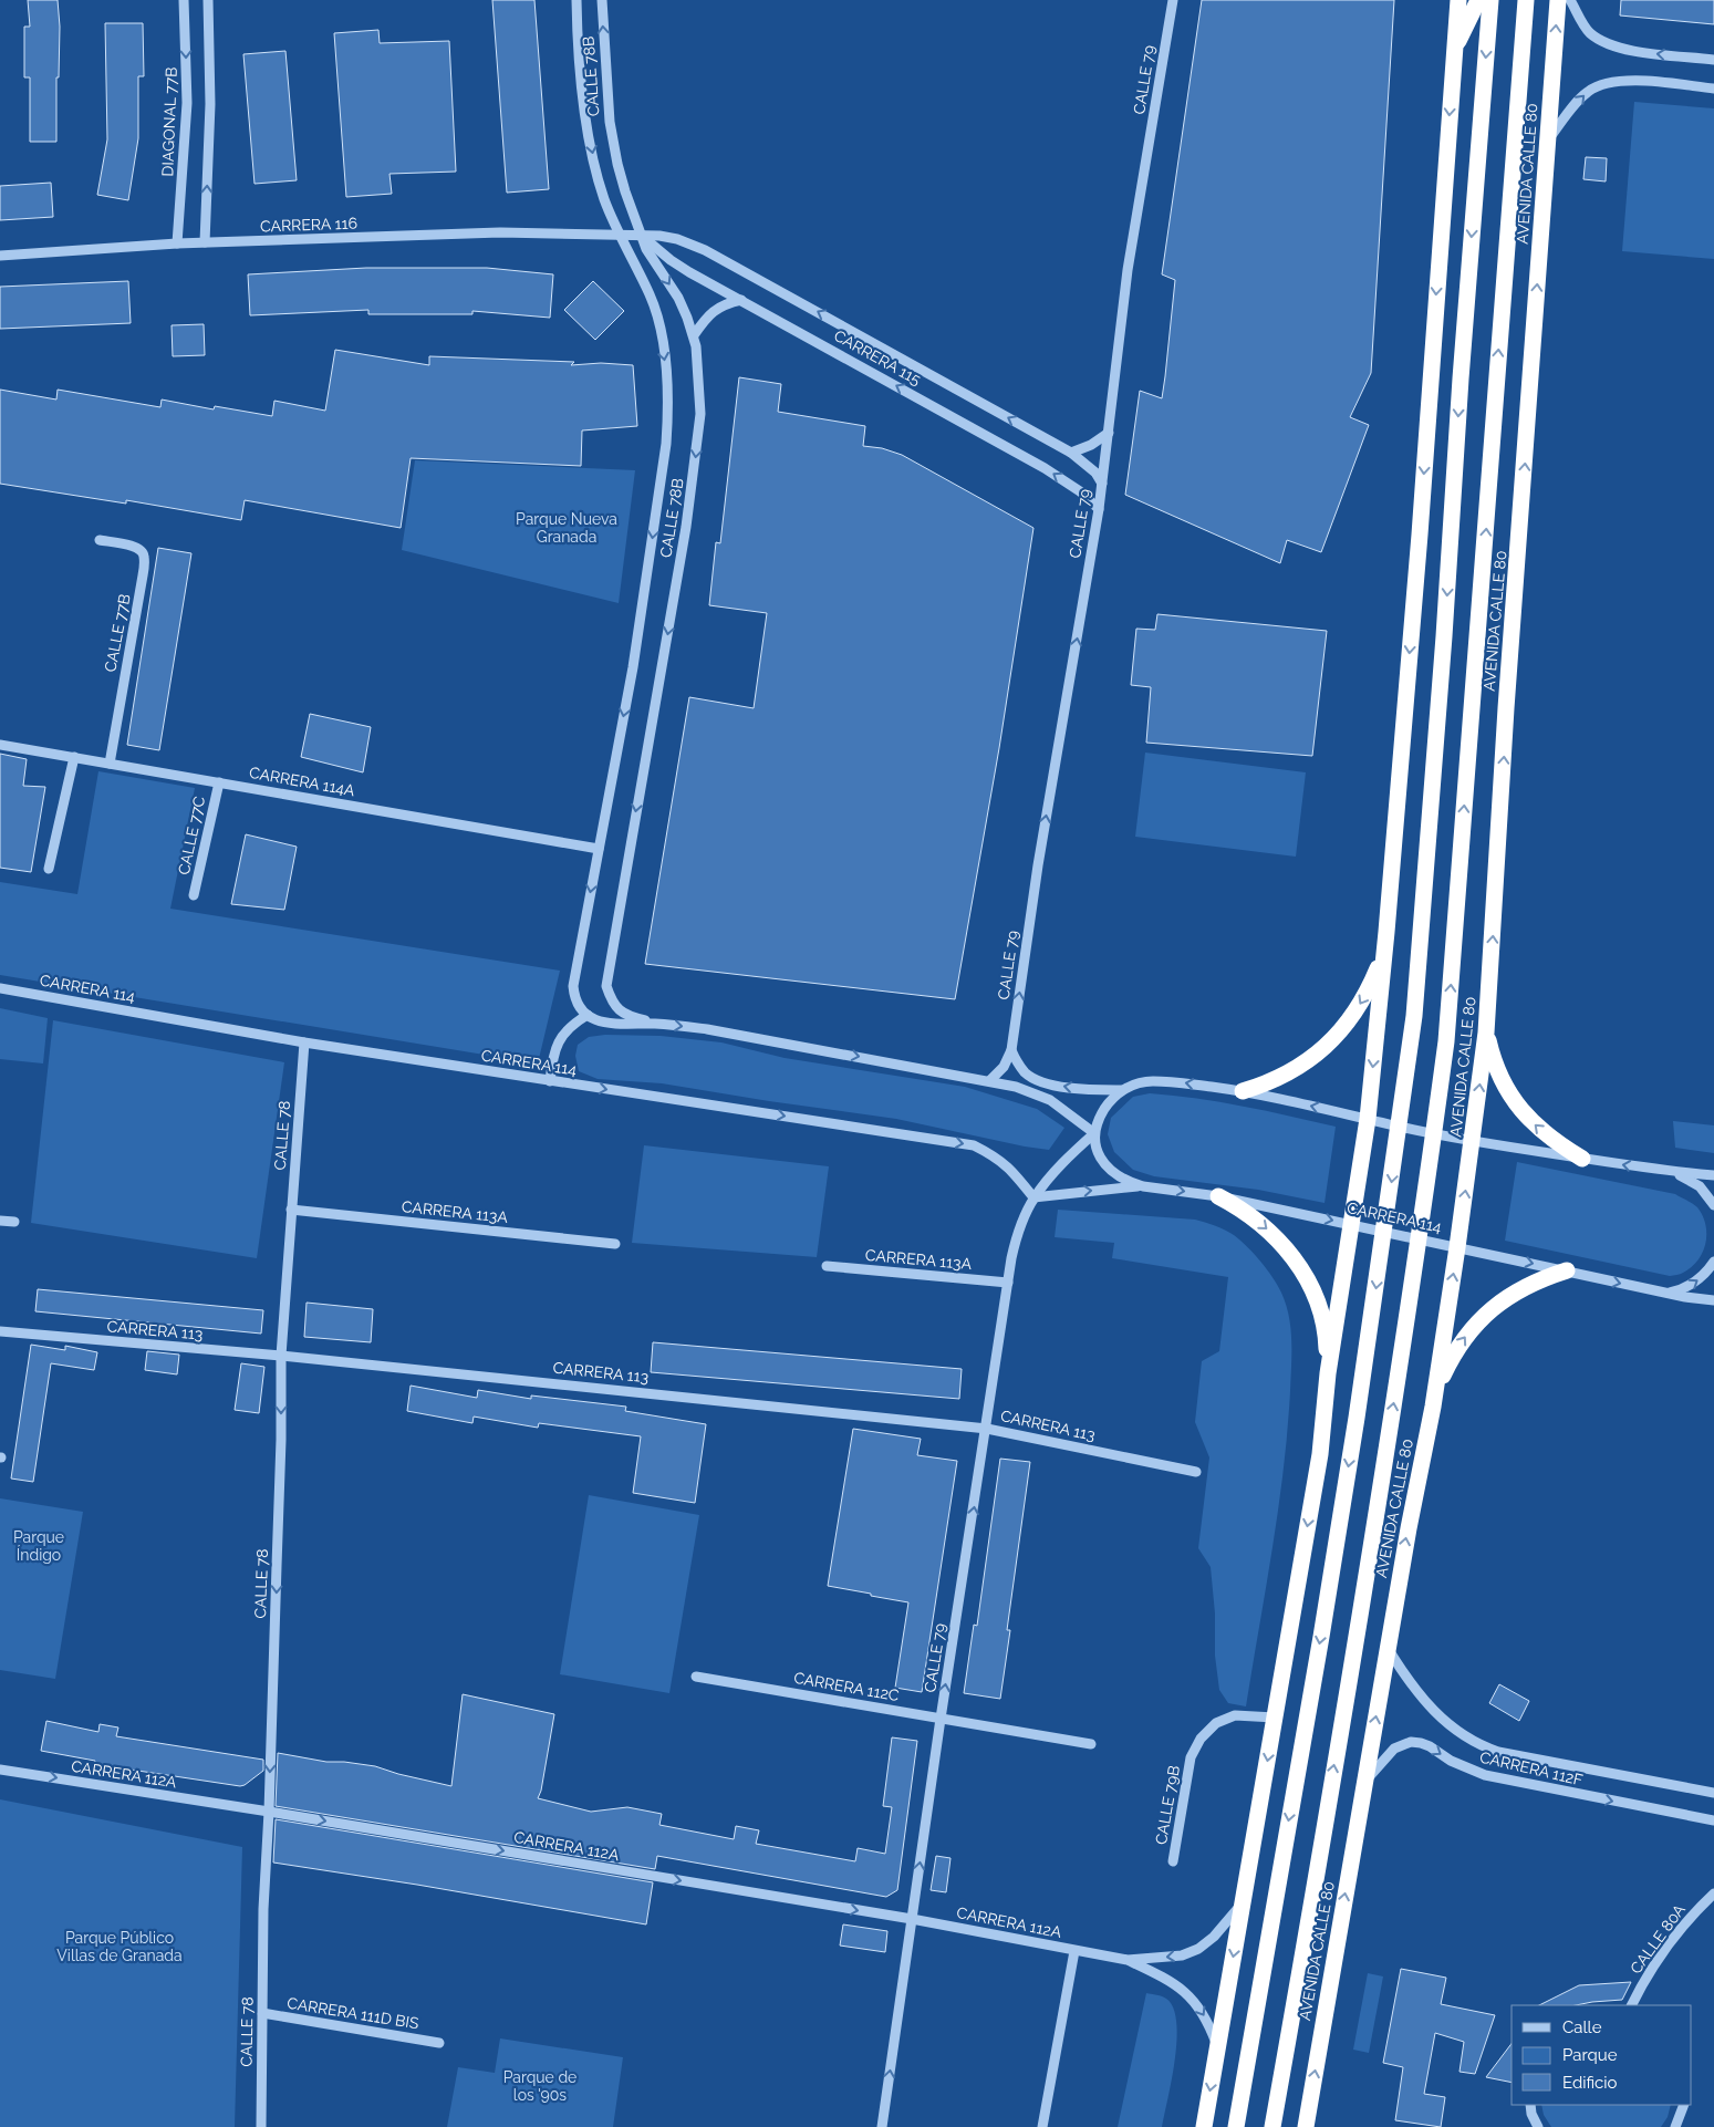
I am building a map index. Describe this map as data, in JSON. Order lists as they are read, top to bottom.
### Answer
{
  "streets": {
    "highway": ["AVENIDA CALLE 80"],
    "street": [
      "CALLE 78B",
      "CALLE 79",
      "DIAGONAL 77B",
      "CARRERA 116",
      "CARRERA 115",
      "CALLE 77B",
      "CARRERA 114A",
      "CALLE 77C",
      "CARRERA 114",
      "CALLE 78",
      "CARRERA 113A",
      "CARRERA 113",
      "CARRERA 112C",
      "CARRERA 112F",
      "CARRERA 112A",
      "CALLE 79B",
      "CALLE 80A",
      "CARRERA 111D BIS"
    ]
  },
  "crossings": [
    ["CALLE 78B", "CARRERA 116"],
    ["CALLE 78B", "CARRERA 115"],
    ["CALLE 78B", "CARRERA 114A"],
    ["CALLE 79", "CARRERA 115"],
    ["CALLE 79", "CARRERA 114"],
    ["CALLE 79", "CARRERA 113A"],
    ["CALLE 79", "CARRERA 113"],
    ["CALLE 79", "CARRERA 112C"],
    ["CALLE 79", "CARRERA 112A"],
    ["DIAGONAL 77B", "CARRERA 116"],
    ["AVENIDA CALLE 80", "CARRERA 114"],
    ["AVENIDA CALLE 80", "CARRERA 112F"],
    ["CARRERA 116", "CARRERA 115"],
    ["CALLE 77B", "CARRERA 114A"],
    ["CARRERA 114A", "CALLE 77C"],
    ["CARRERA 114", "CALLE 78"],
    ["CALLE 78", "CARRERA 113A"],
    ["CALLE 78", "CARRERA 113"],
    ["CALLE 78", "CARRERA 112A"],
    ["CALLE 78", "CARRERA 111D BIS"]
  ],
  "one_way": ["CALLE 79", "CARRERA 115", "CALLE 78"],
  "parks": [
    "Parque Nueva Granada",
    "Parque Índigo",
    "Parque Público Villas de Granada",
    "Parque de los '90s"
  ],
  "legend": ["Calle", "Parque", "Edificio"]
}
